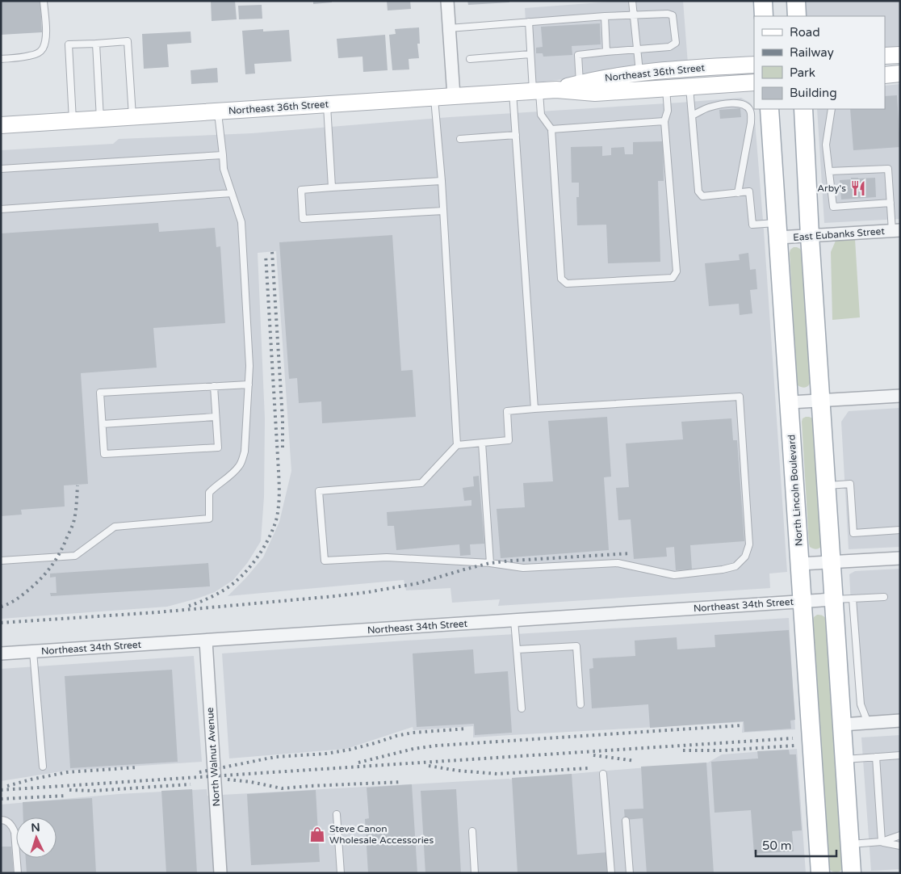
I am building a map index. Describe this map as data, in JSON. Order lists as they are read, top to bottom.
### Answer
{
  "streets": {
    "main road": ["Northeast 36th Street", "North Lincoln Boulevard"],
    "street": ["East Eubanks Street", "Northeast 34th Street", "North Walnut Avenue"]
  },
  "crossings": [
    ["East Eubanks Street", "North Lincoln Boulevard"],
    ["North Lincoln Boulevard", "Northeast 34th Street"],
    ["Northeast 34th Street", "North Walnut Avenue"]
  ],
  "places": {
    "restaurant": ["Arby's"],
    "shop": ["Steve Canon Wholesale Accessories"]
  },
  "legend": [
    "Road",
    "Railway",
    "Park",
    "Building"
  ],
  "scale_bar": "50 m",
  "north": "top"
}
